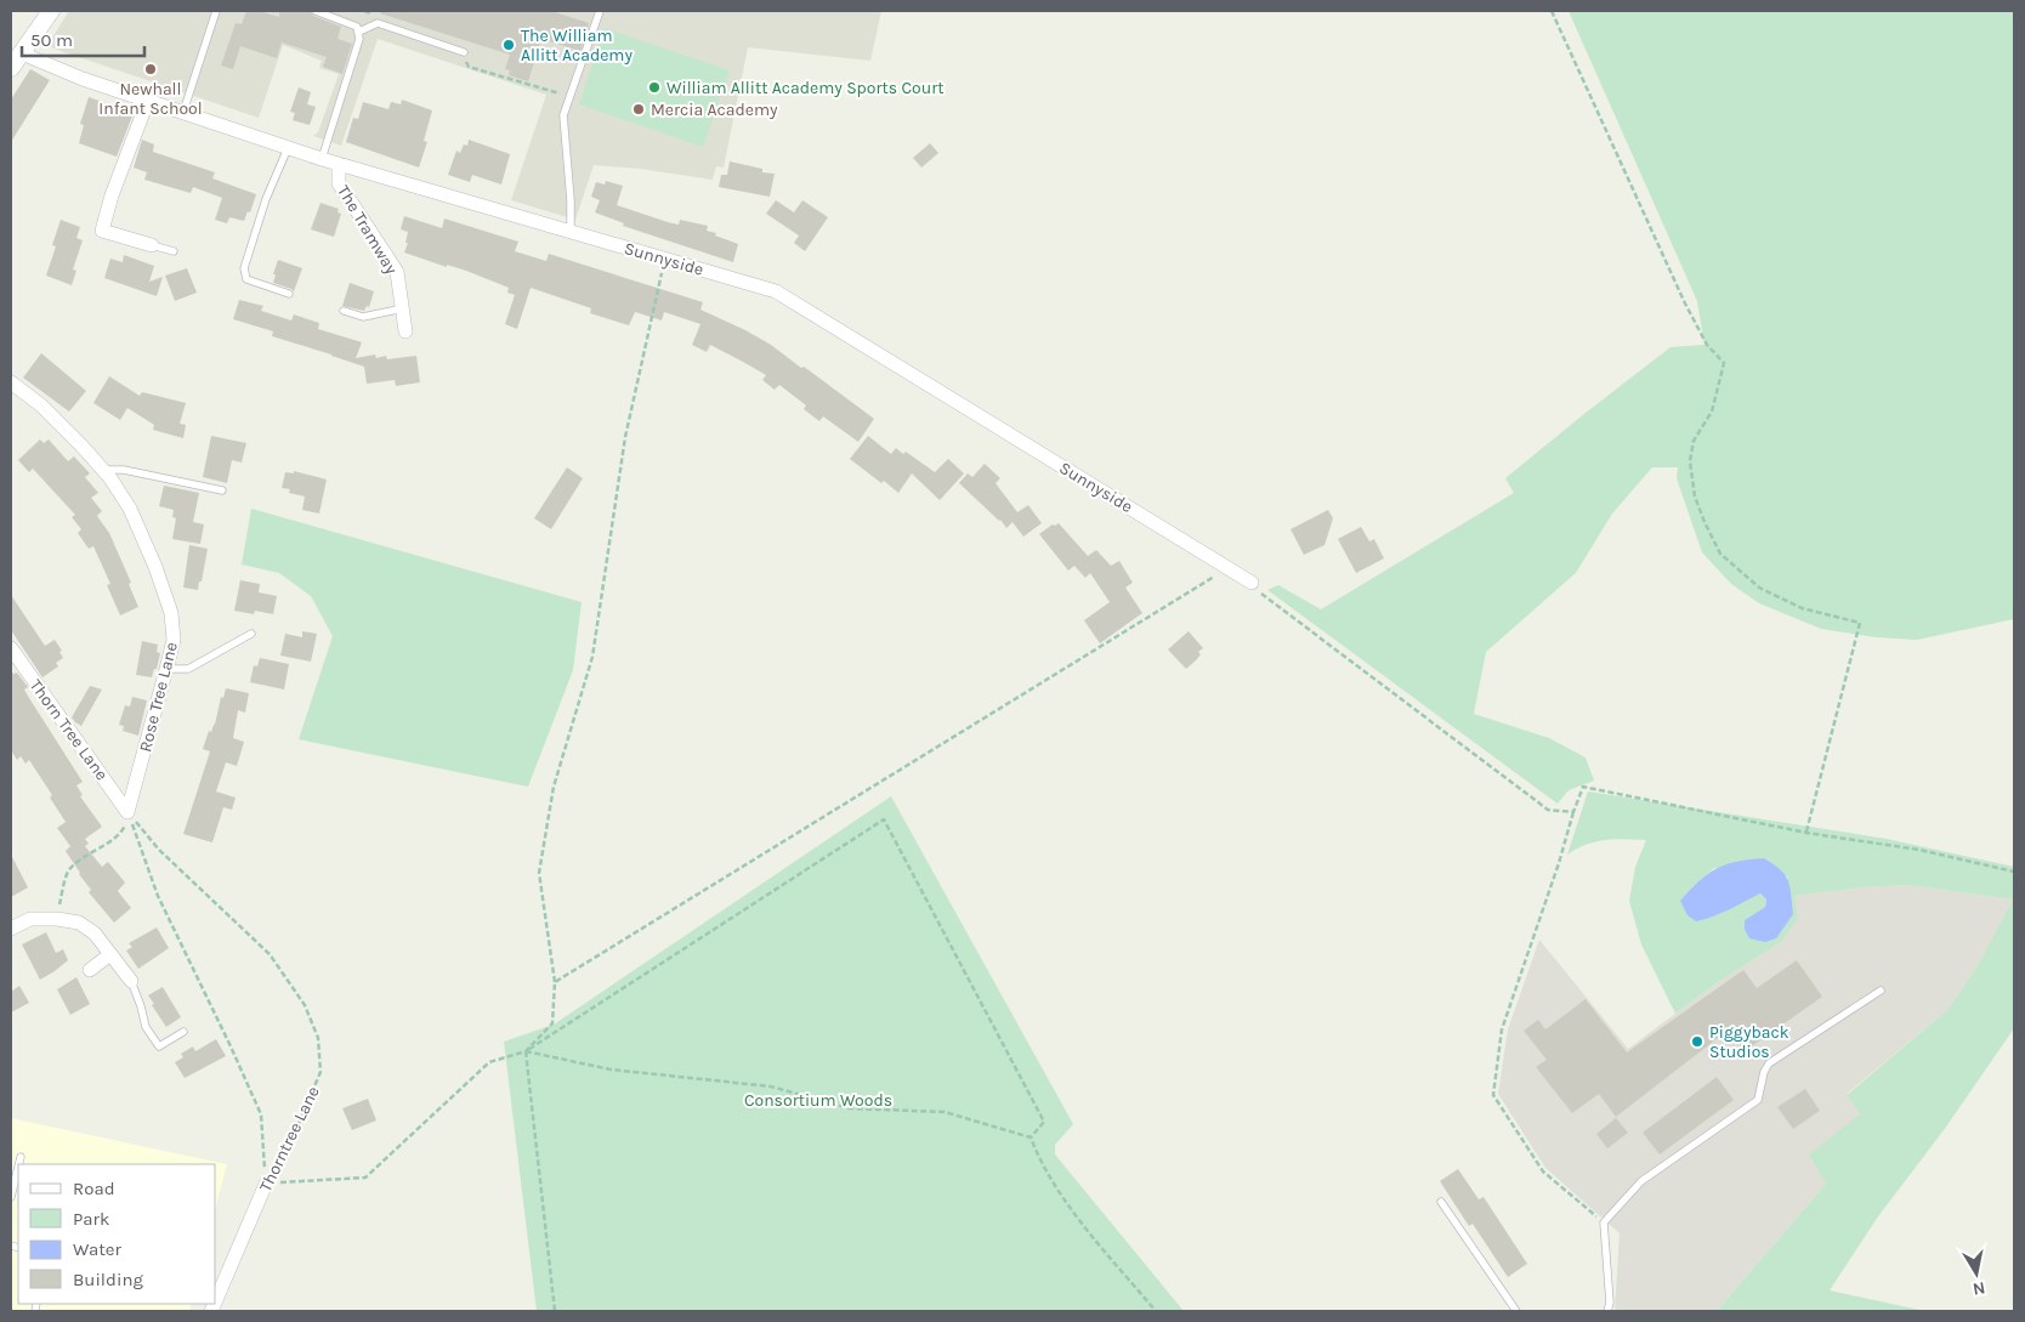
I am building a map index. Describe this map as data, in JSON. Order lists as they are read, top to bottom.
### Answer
{
  "streets": {
    "street": [
      "The Tramway",
      "Sunnyside",
      "Rose Tree Lane",
      "Thorn Tree Lane",
      "Thorntree Lane"
    ]
  },
  "crossings": [
    ["The Tramway", "Sunnyside"],
    ["Rose Tree Lane", "Thorn Tree Lane"],
    ["Rose Tree Lane", "Thorntree Lane"],
    ["Thorn Tree Lane", "Thorntree Lane"]
  ],
  "parks": ["Consortium Woods"],
  "places": [
    "The William Allitt Academy",
    "Newhall Infant School",
    "William Allitt Academy Sports Court",
    "Mercia Academy",
    "Piggyback Studios"
  ],
  "legend": [
    "Road",
    "Park",
    "Water",
    "Building"
  ],
  "scale_bar": "50 m",
  "north": "bottom"
}
